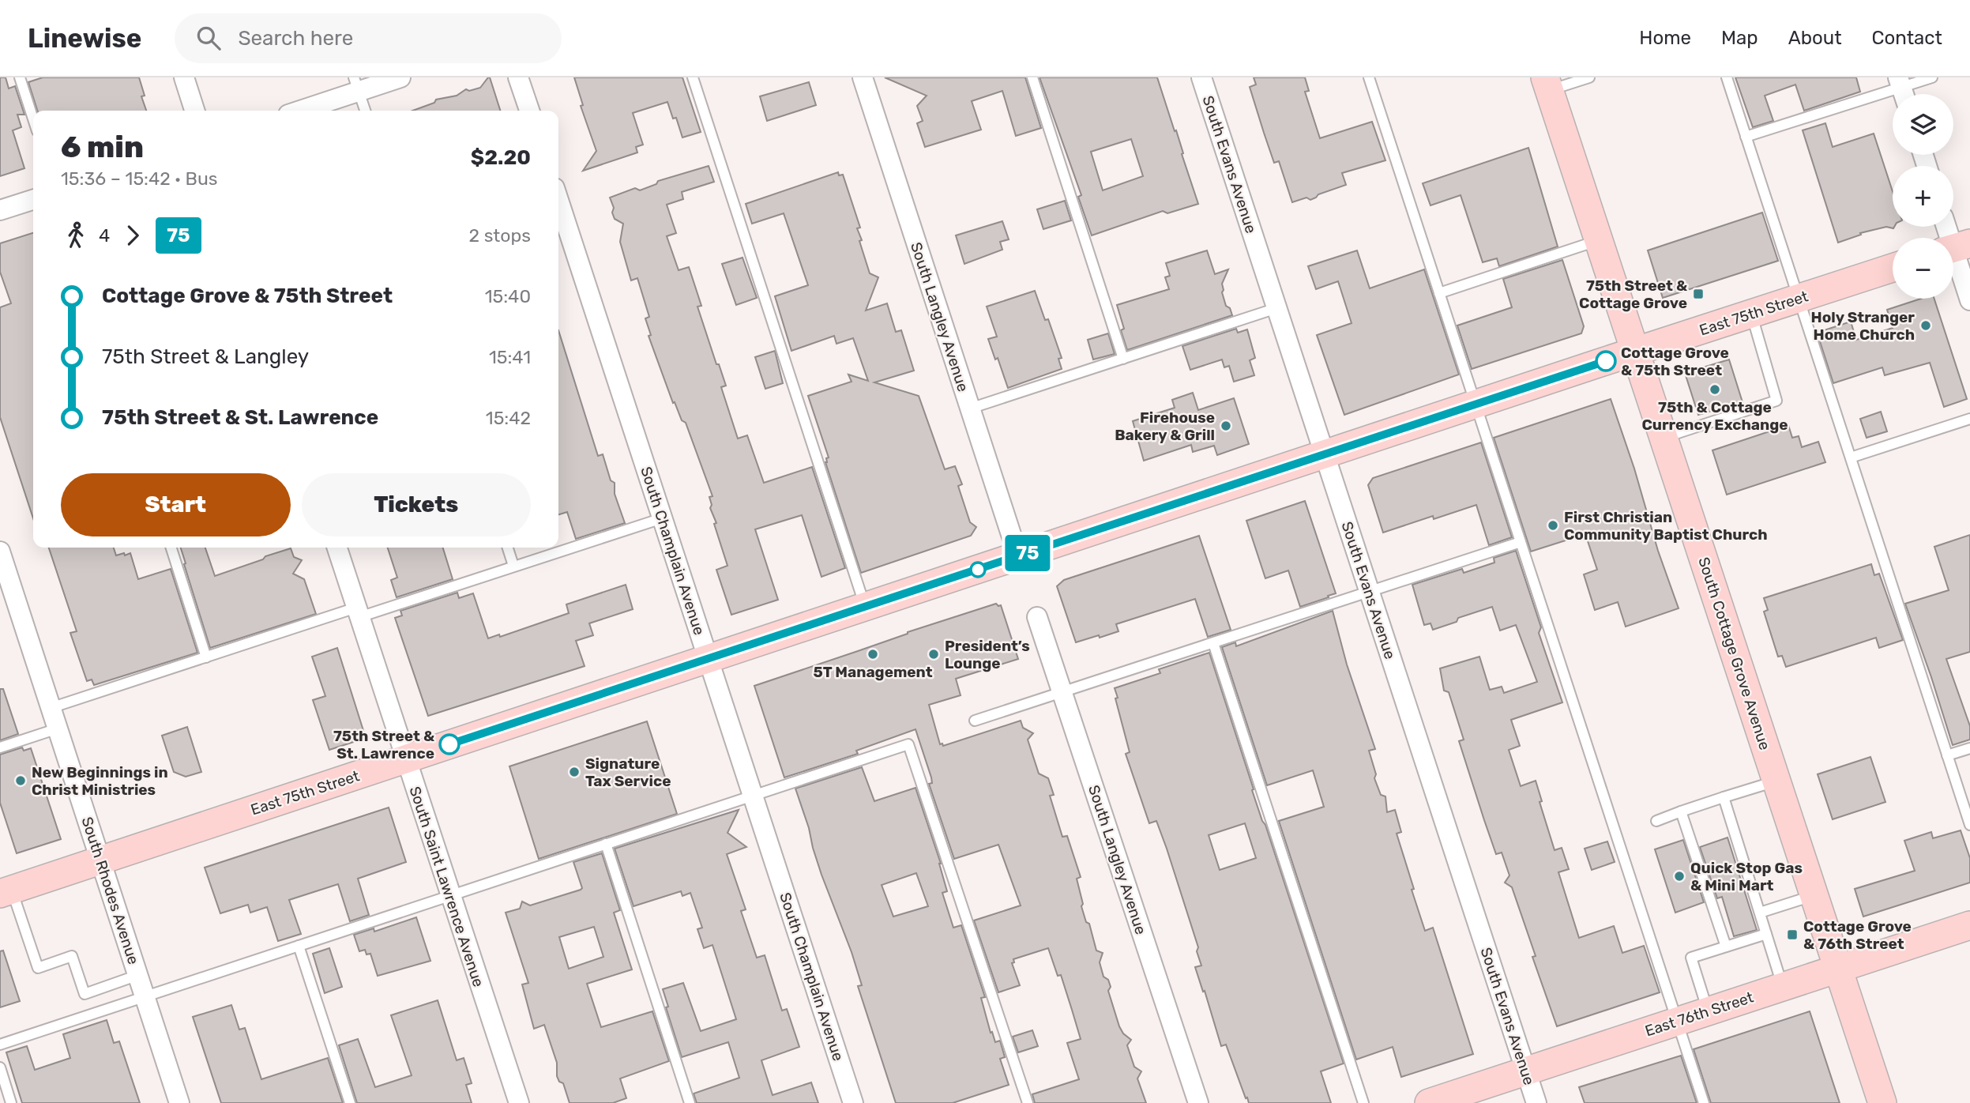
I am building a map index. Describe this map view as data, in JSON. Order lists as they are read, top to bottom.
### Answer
{
  "streets": {
    "street": [
      "South Evans Avenue",
      "East 75th Street",
      "South Langley Avenue",
      "South Champlain Avenue",
      "South Cottage Grove Avenue",
      "South Saint Lawrence Avenue",
      "South Rhodes Avenue",
      "East 76th Street"
    ]
  },
  "crossings": [
    ["South Evans Avenue", "East 75th Street"],
    ["South Evans Avenue", "East 76th Street"],
    ["East 75th Street", "South Langley Avenue"],
    ["East 75th Street", "South Champlain Avenue"],
    ["East 75th Street", "South Cottage Grove Avenue"],
    ["East 75th Street", "South Saint Lawrence Avenue"],
    ["East 75th Street", "South Rhodes Avenue"],
    ["South Cottage Grove Avenue", "East 76th Street"]
  ],
  "places": {
    "transit": ["75th Street & Cottage Grove", "Cottage Grove & 76th Street"],
    "other": [
      "Holy Stranger Home Church",
      "Cottage Grove & 75th Street",
      "75th & Cottage Currency Exchange",
      "Firehouse Bakery & Grill",
      "First Christian Community Baptist Church",
      "5T Management",
      "President’s Lounge",
      "75th Street & St. Lawrence",
      "Signature Tax Service",
      "New Beginnings in Christ Ministries",
      "Quick Stop Gas & Mini Mart"
    ]
  },
  "lines": ["bus line 75"],
  "page": {
    "header": "Linewise",
    "search": "Search here",
    "nav": [
      "Home",
      "Map",
      "About",
      "Contact"
    ],
    "on_map": "75",
    "map_buttons": ["+", "−"],
    "heading": ["6 min", "15:36 – 15:42 · Bus", "$2.20"],
    "legs": ["4", "75", "2 stops"],
    "list": [
      {
        "name": "Cottage Grove & 75th Street",
        "value": "15:40"
      },
      {
        "name": "75th Street & Langley",
        "value": "15:41"
      },
      {
        "name": "75th Street & St. Lawrence",
        "value": "15:42"
      }
    ],
    "buttons": ["Start", "Tickets"]
  }
}
